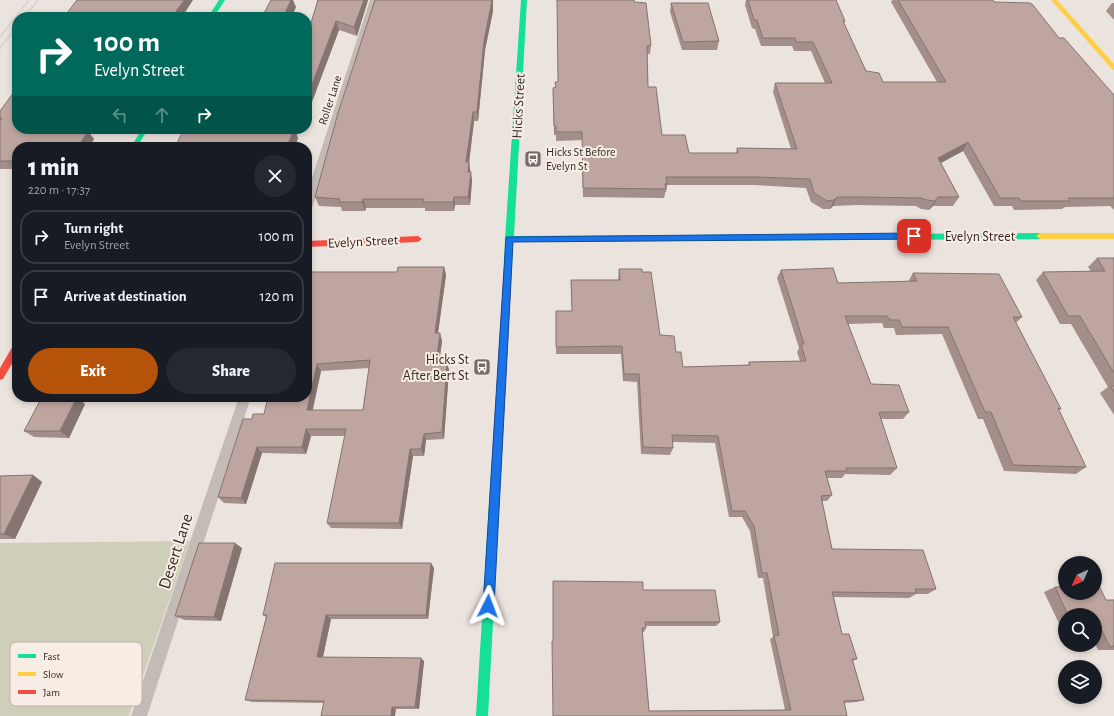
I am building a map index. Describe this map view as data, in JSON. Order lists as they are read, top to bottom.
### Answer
{
  "streets": {
    "street": ["Hicks Street", "Evelyn Street"],
    "lane": ["Roller Lane", "Desert Lane"]
  },
  "crossings": [
    ["Hicks Street", "Evelyn Street"]
  ],
  "places": {
    "bus stop": ["Hicks St Before Evelyn St", "Hicks St After Bert St"]
  },
  "legend": ["Fast", "Slow", "Jam"],
  "north": "bottom left",
  "page": {
    "turn": ["100 m", "Evelyn Street"],
    "heading": ["1 min", "220 m · 17:37"],
    "list": [
      {
        "name": "Turn right",
        "note": "Evelyn Street",
        "value": "100 m"
      },
      {
        "name": "Arrive at destination",
        "value": "120 m"
      }
    ],
    "buttons": ["Exit", "Share"]
  }
}
